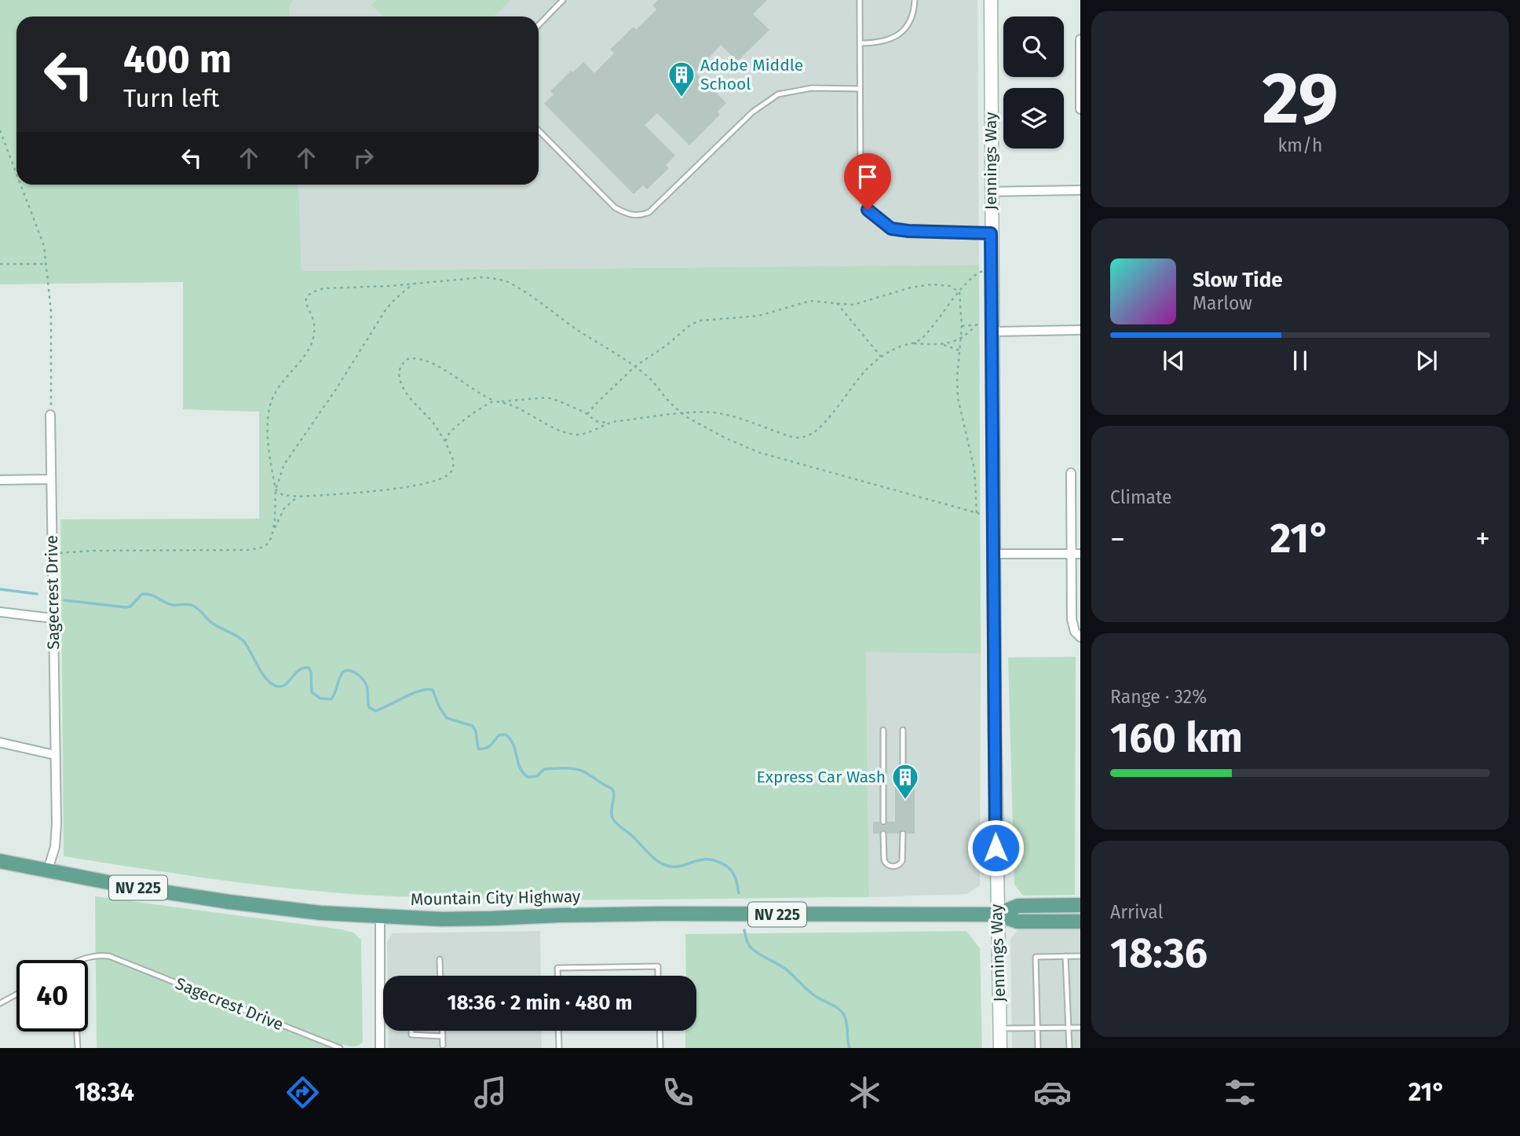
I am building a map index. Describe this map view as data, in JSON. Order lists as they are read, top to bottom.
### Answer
{
  "streets": {
    "main road": ["NV 225", "Mountain City Highway"],
    "street": ["Jennings Way", "Sagecrest Drive"]
  },
  "crossings": [
    ["Jennings Way", "Mountain City Highway"],
    ["Sagecrest Drive", "Mountain City Highway"]
  ],
  "places": {
    "building": ["Adobe Middle School", "Express Car Wash"]
  },
  "page": {
    "tile": [
      ["29", "km/h"],
      "Climate",
      ["Range · 32%", "160 km"],
      ["Arrival", "18:36"]
    ],
    "turn": ["400 m", "Turn left"],
    "song": ["Slow Tide", "Marlow"],
    "heat": ["−", "21°", "+"],
    "limit": "40",
    "trip": "18:36 · 2 min · 480 m",
    "tabs": ["18:34", "21°"]
  }
}
